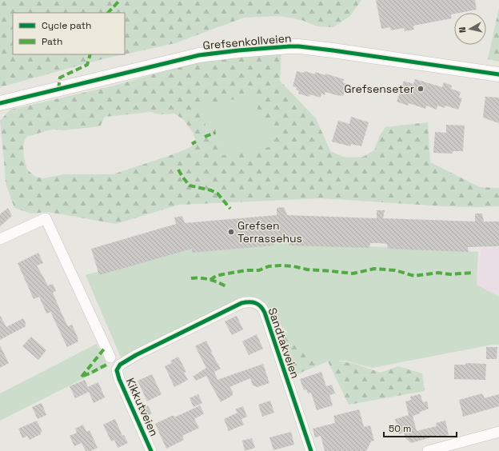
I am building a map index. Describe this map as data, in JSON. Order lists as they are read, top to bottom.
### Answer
{
  "streets": {
    "street": ["Grefsenkollveien", "Sandtakveien", "Kikkutveien"]
  },
  "crossings": [
    ["Sandtakveien", "Kikkutveien"]
  ],
  "places": ["Grefsenseter", "Grefsen Terrassehus"],
  "legend": ["Cycle path", "Path"],
  "scale_bar": "50 m",
  "north": "left"
}
